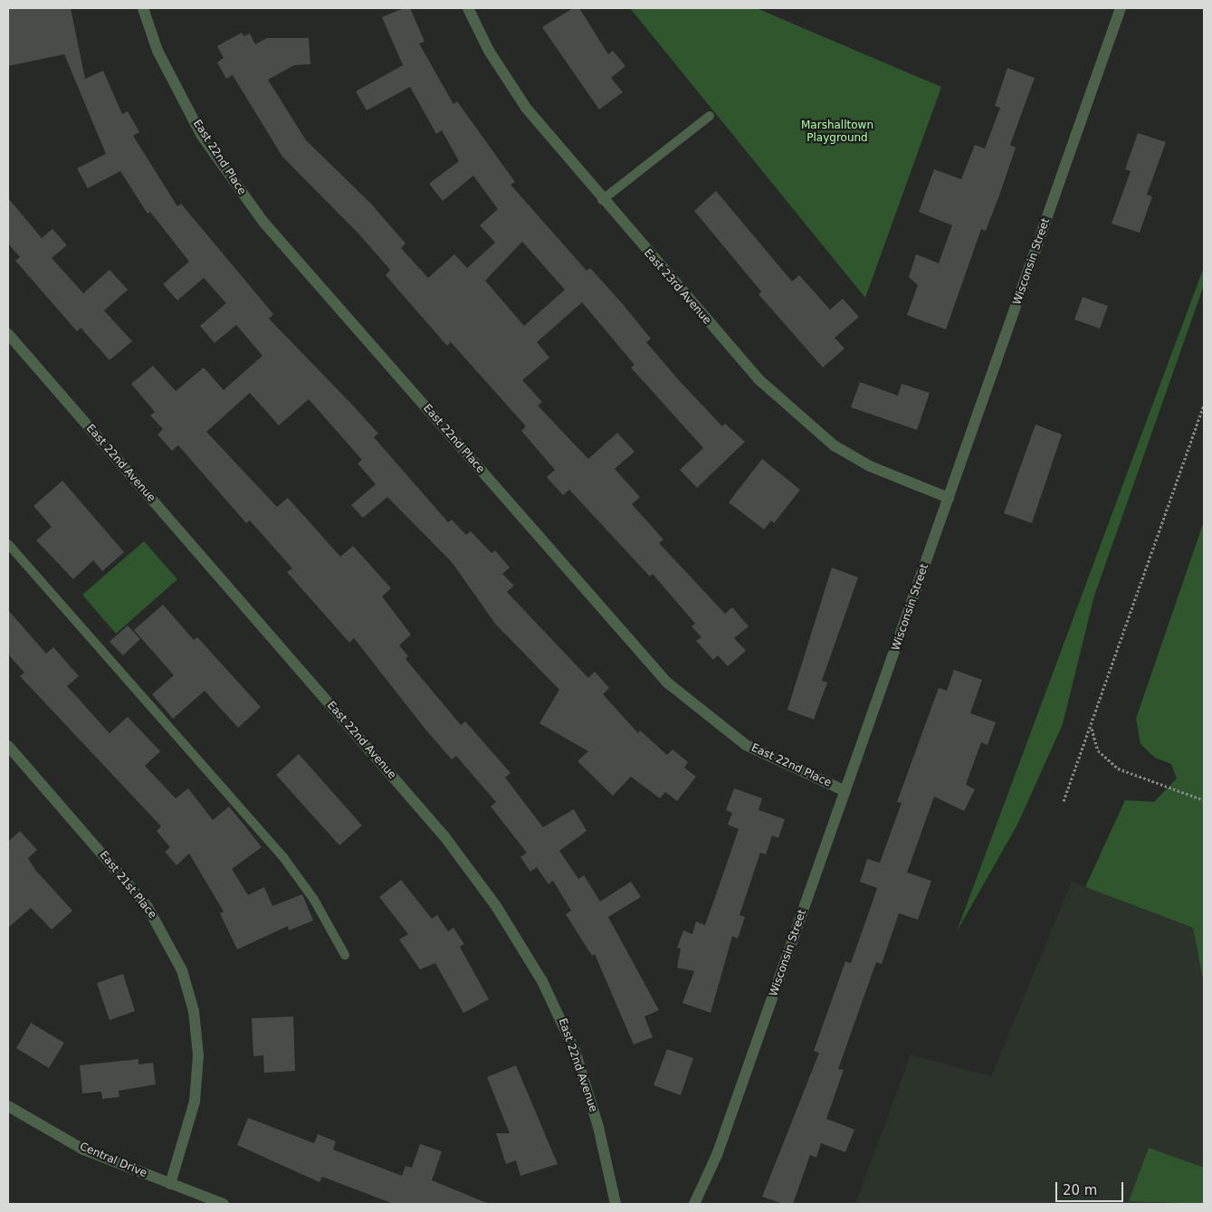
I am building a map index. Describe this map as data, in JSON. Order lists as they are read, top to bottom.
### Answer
{
  "streets": {
    "street": [
      "East 22nd Place",
      "Wisconsin Street",
      "East 23rd Avenue",
      "East 22nd Avenue",
      "East 21st Place",
      "Central Drive"
    ]
  },
  "crossings": [
    ["East 22nd Place", "Wisconsin Street"],
    ["Wisconsin Street", "East 23rd Avenue"],
    ["East 21st Place", "Central Drive"]
  ],
  "parks": ["Marshalltown Playground"],
  "scale_bar": "20 m"
}
